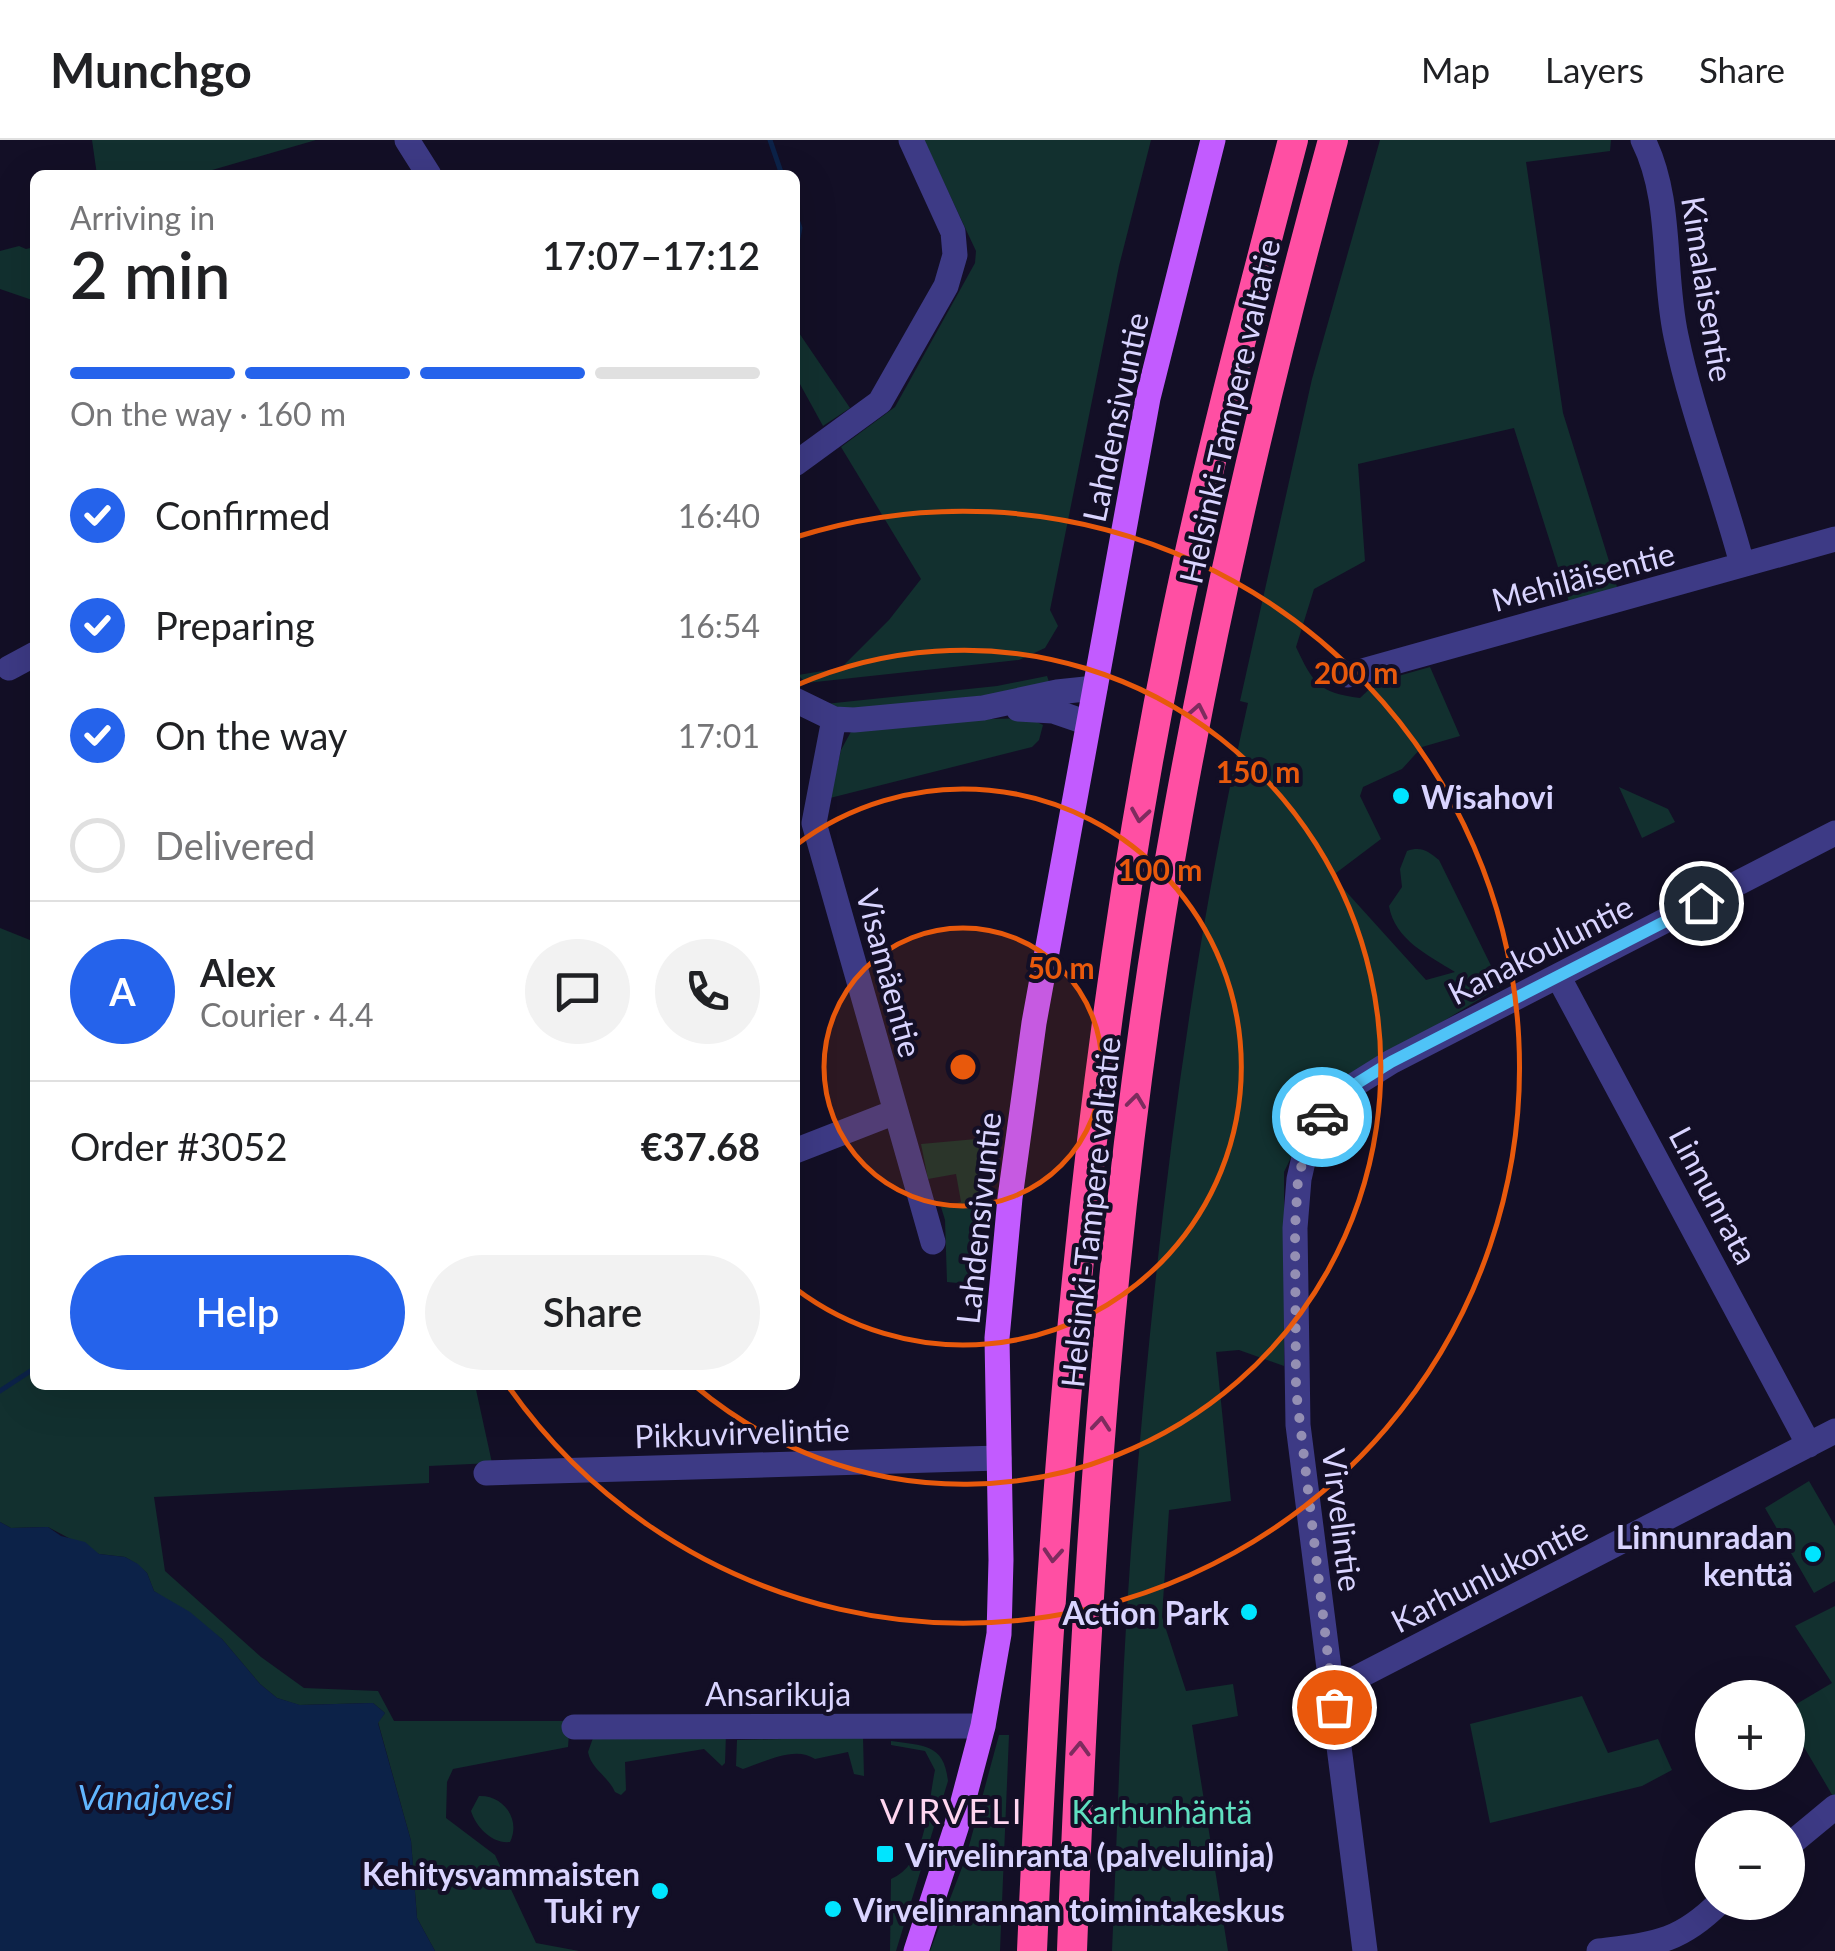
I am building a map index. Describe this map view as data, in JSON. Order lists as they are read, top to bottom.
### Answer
{
  "streets": {
    "highway": ["Helsinki-Tampere valtatie"],
    "main road": ["Lahdensivuntie"],
    "street": [
      "Kimalaisentie",
      "Mehiläisentie",
      "Kanakouluntie",
      "Visamäentie",
      "Linnunrata",
      "Pikkuvirvelintie",
      "Virvelintie",
      "Karhunlukontie",
      "Ansarikuja"
    ]
  },
  "crossings": [
    ["Kimalaisentie", "Mehiläisentie"],
    ["Lahdensivuntie", "Pikkuvirvelintie"],
    ["Lahdensivuntie", "Ansarikuja"],
    ["Kanakouluntie", "Linnunrata"],
    ["Kanakouluntie", "Virvelintie"],
    ["Linnunrata", "Karhunlukontie"],
    ["Virvelintie", "Karhunlukontie"]
  ],
  "districts": ["VIRVELI"],
  "water": ["Vanajavesi"],
  "parks": ["Karhunhäntä"],
  "places": {
    "other": [
      "Wisahovi",
      "Linnunradan kenttä",
      "Action Park",
      "Kehitysvammaisten Tuki ry",
      "Virvelinrannan toimintakeskus"
    ],
    "transit": ["Virvelinranta (palvelulinja)"]
  },
  "page": {
    "header": "Munchgo",
    "nav": ["Map", "Layers", "Share"],
    "heading": ["2 min", "Arriving in", "17:07–17:12"],
    "panel": [
      "Alex",
      "Courier · 4.4",
      "Order #3052",
      "€37.68"
    ],
    "bar": "On the way · 160 m",
    "list": [
      ["Confirmed", "16:40"],
      ["Preparing", "16:54"],
      ["On the way", "17:01"],
      "Delivered"
    ],
    "round": "A",
    "buttons": ["Help", "Share"],
    "map_buttons": ["+", "−"]
  },
  "rings": [
    "200 m",
    "150 m",
    "100 m",
    "50 m"
  ]
}
